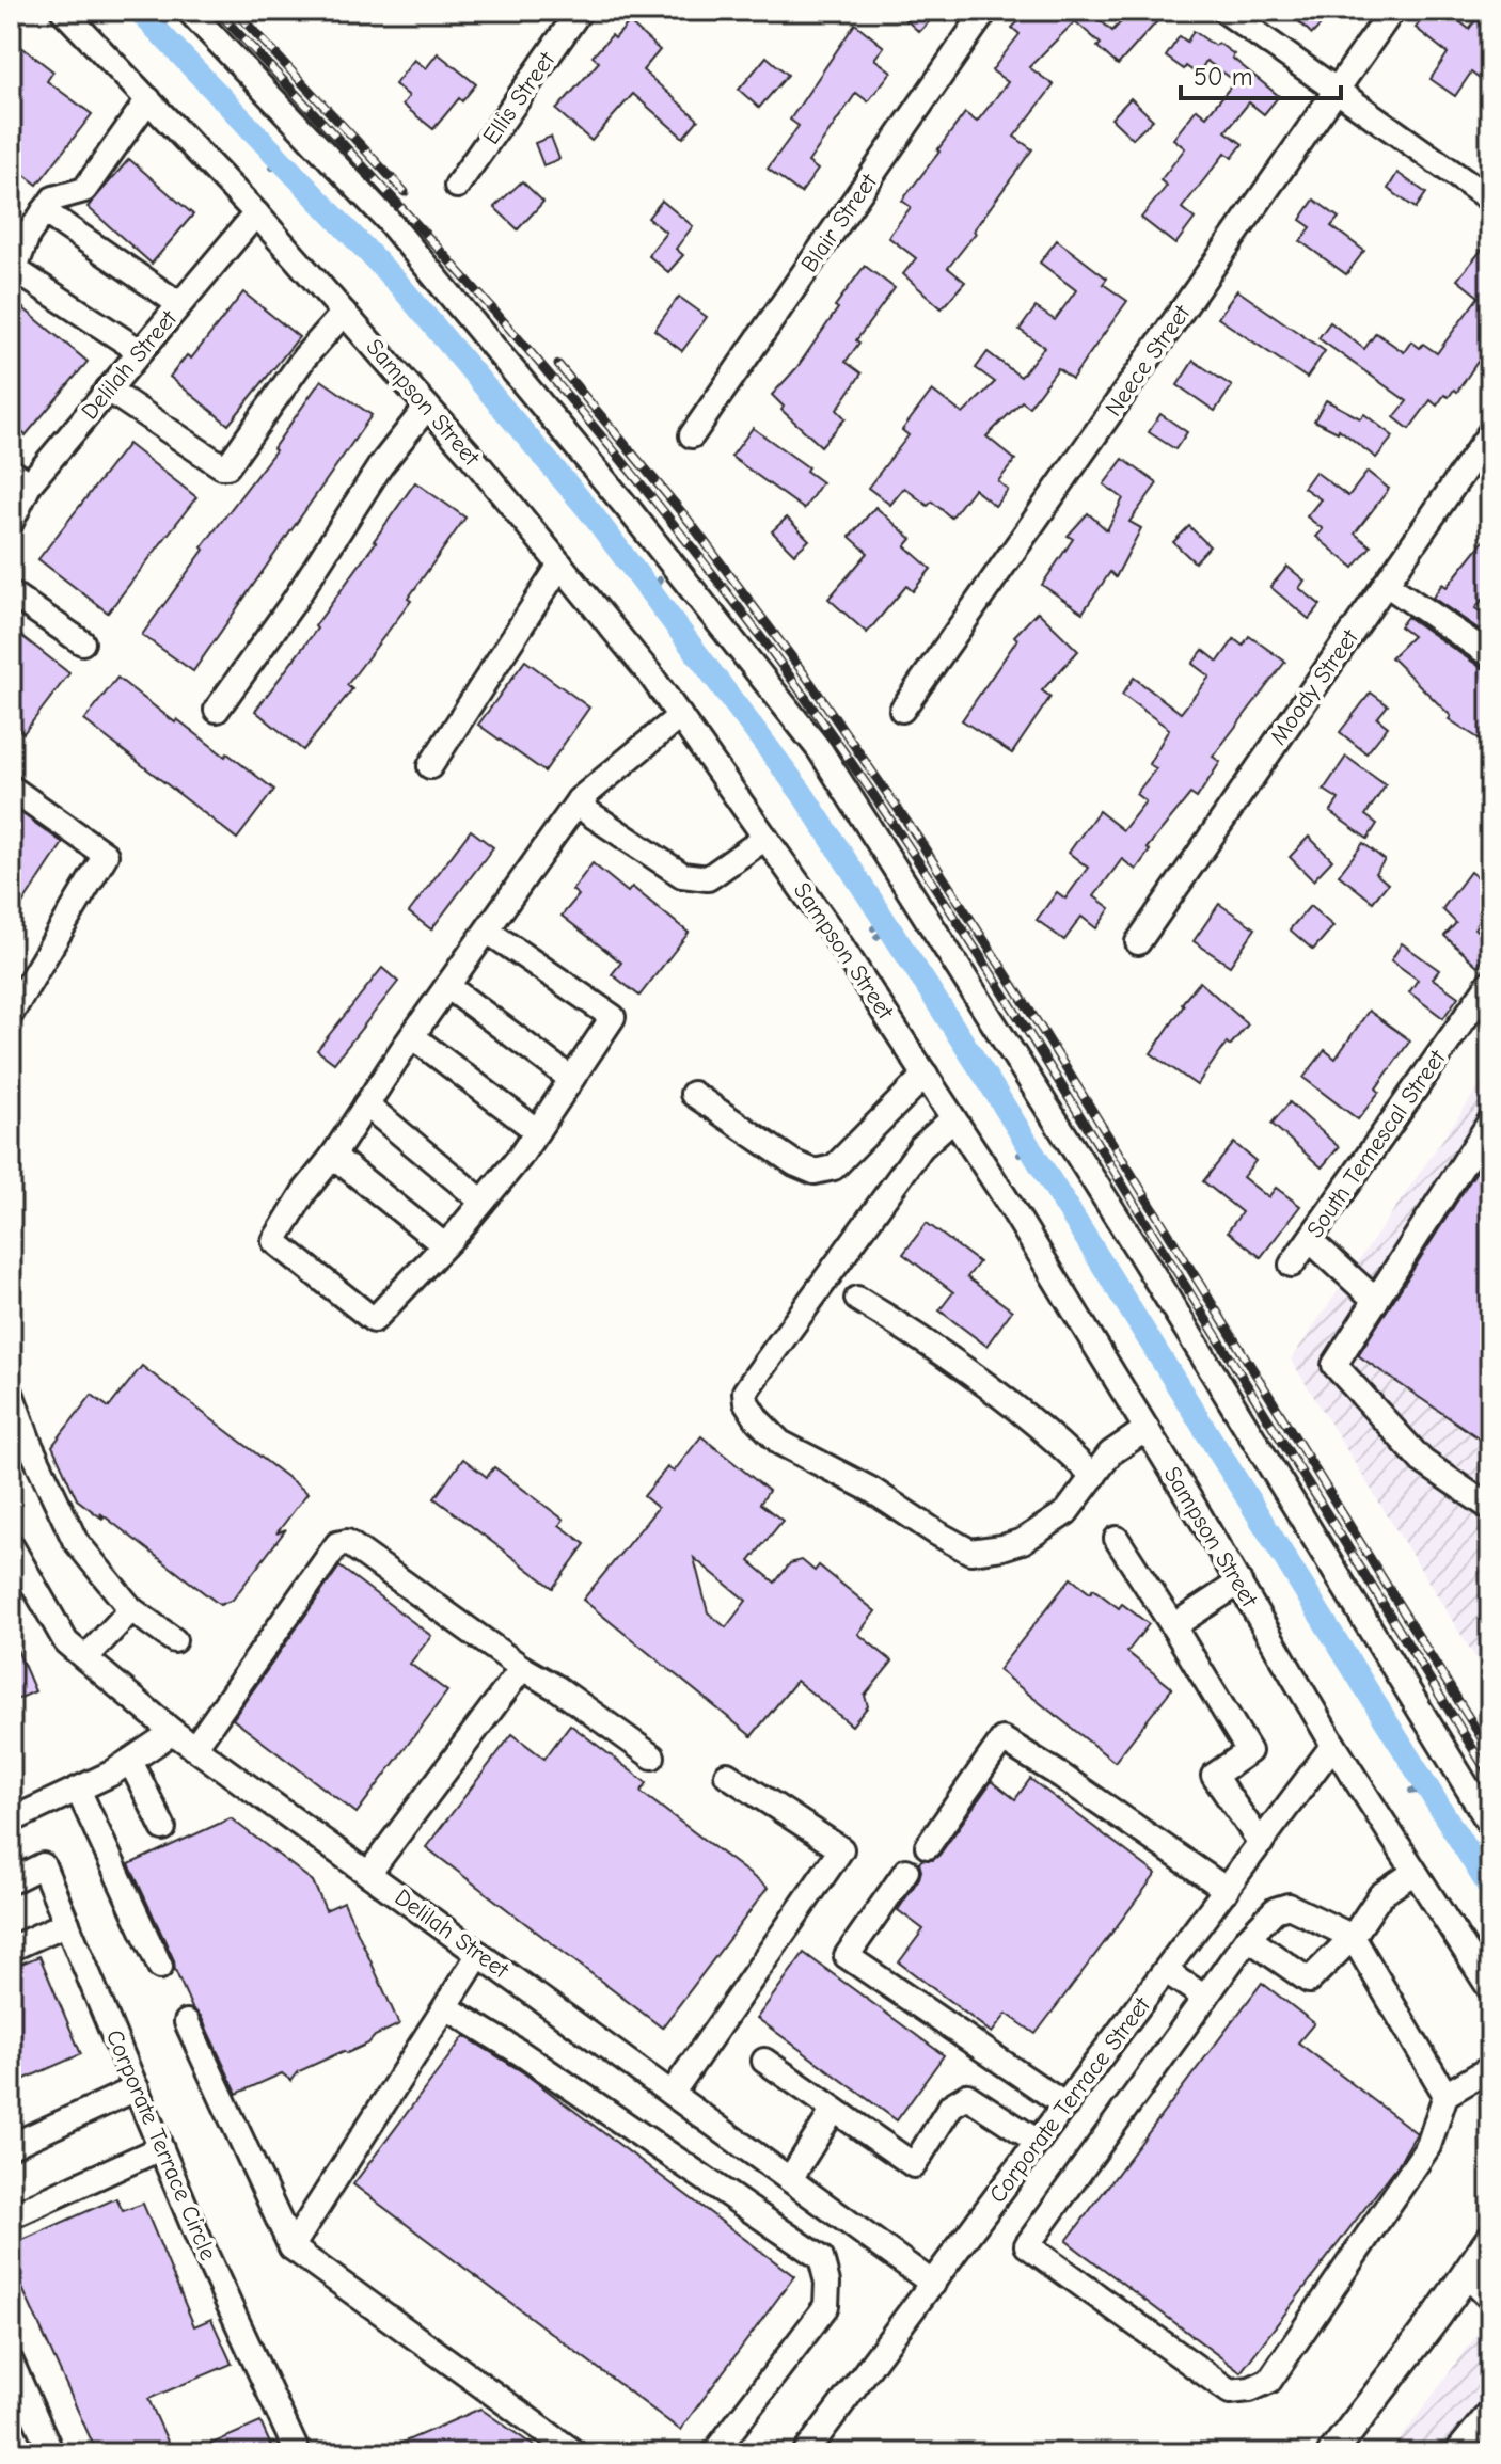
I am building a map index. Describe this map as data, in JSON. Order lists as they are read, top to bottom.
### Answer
{
  "streets": {
    "street": [
      "Ellis Street",
      "Blair Street",
      "Neece Street",
      "Delilah Street",
      "Sampson Street",
      "Moody Street",
      "South Temescal Street",
      "Corporate Terrace Street",
      "Corporate Terrace Circle"
    ]
  },
  "crossings": [
    ["Delilah Street", "Sampson Street"],
    ["Delilah Street", "Corporate Terrace Street"],
    ["Sampson Street", "Corporate Terrace Street"]
  ],
  "scale_bar": "50 m"
}
